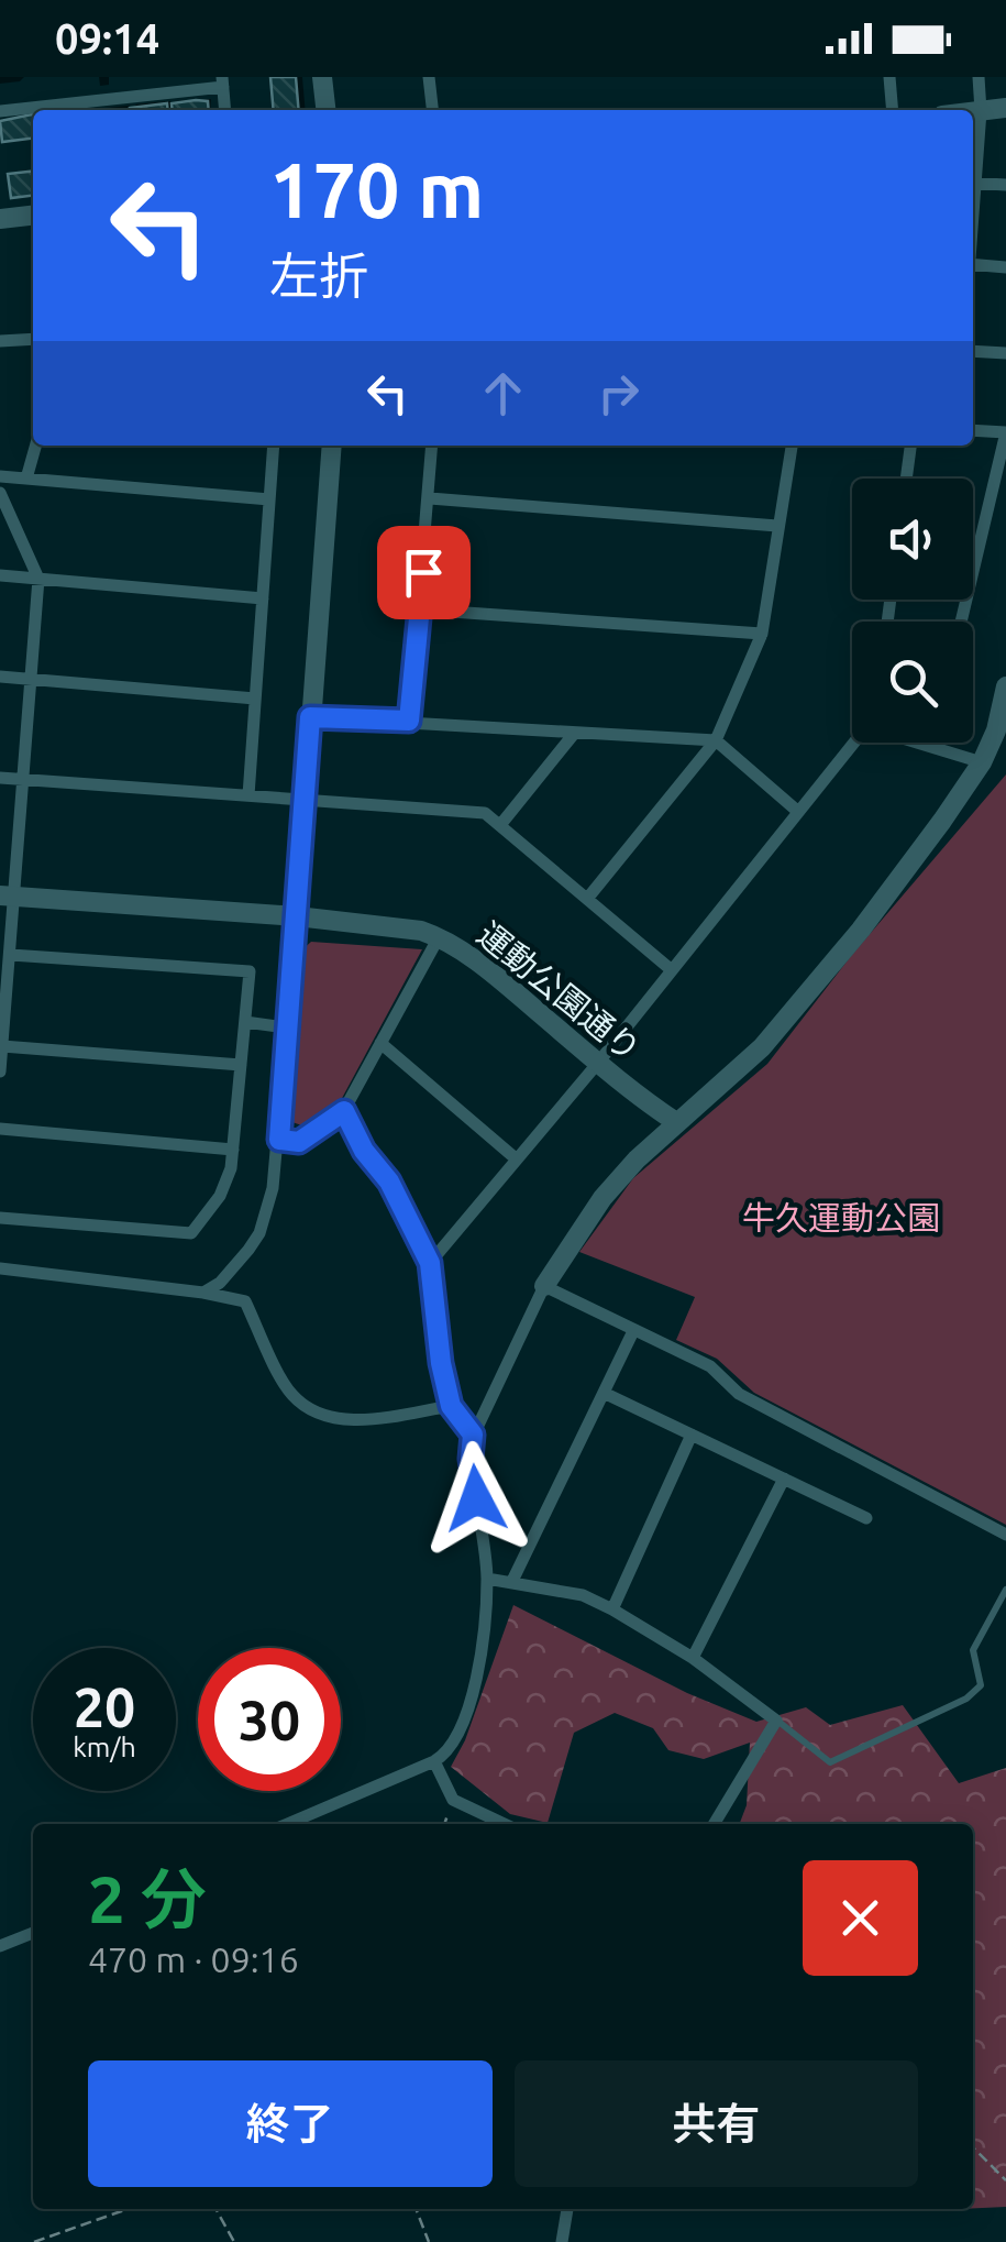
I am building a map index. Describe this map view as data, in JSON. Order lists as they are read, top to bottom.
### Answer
{
  "streets": {
    "street": ["運動公園通り"]
  },
  "parks": ["牛久運動公園"],
  "page": {
    "status": "09:14",
    "turn": ["170 m", "左折"],
    "speed": "20 km/h",
    "limit": "30",
    "heading": ["2 分", "470 m · 09:16"],
    "buttons": ["終了", "共有"]
  }
}
